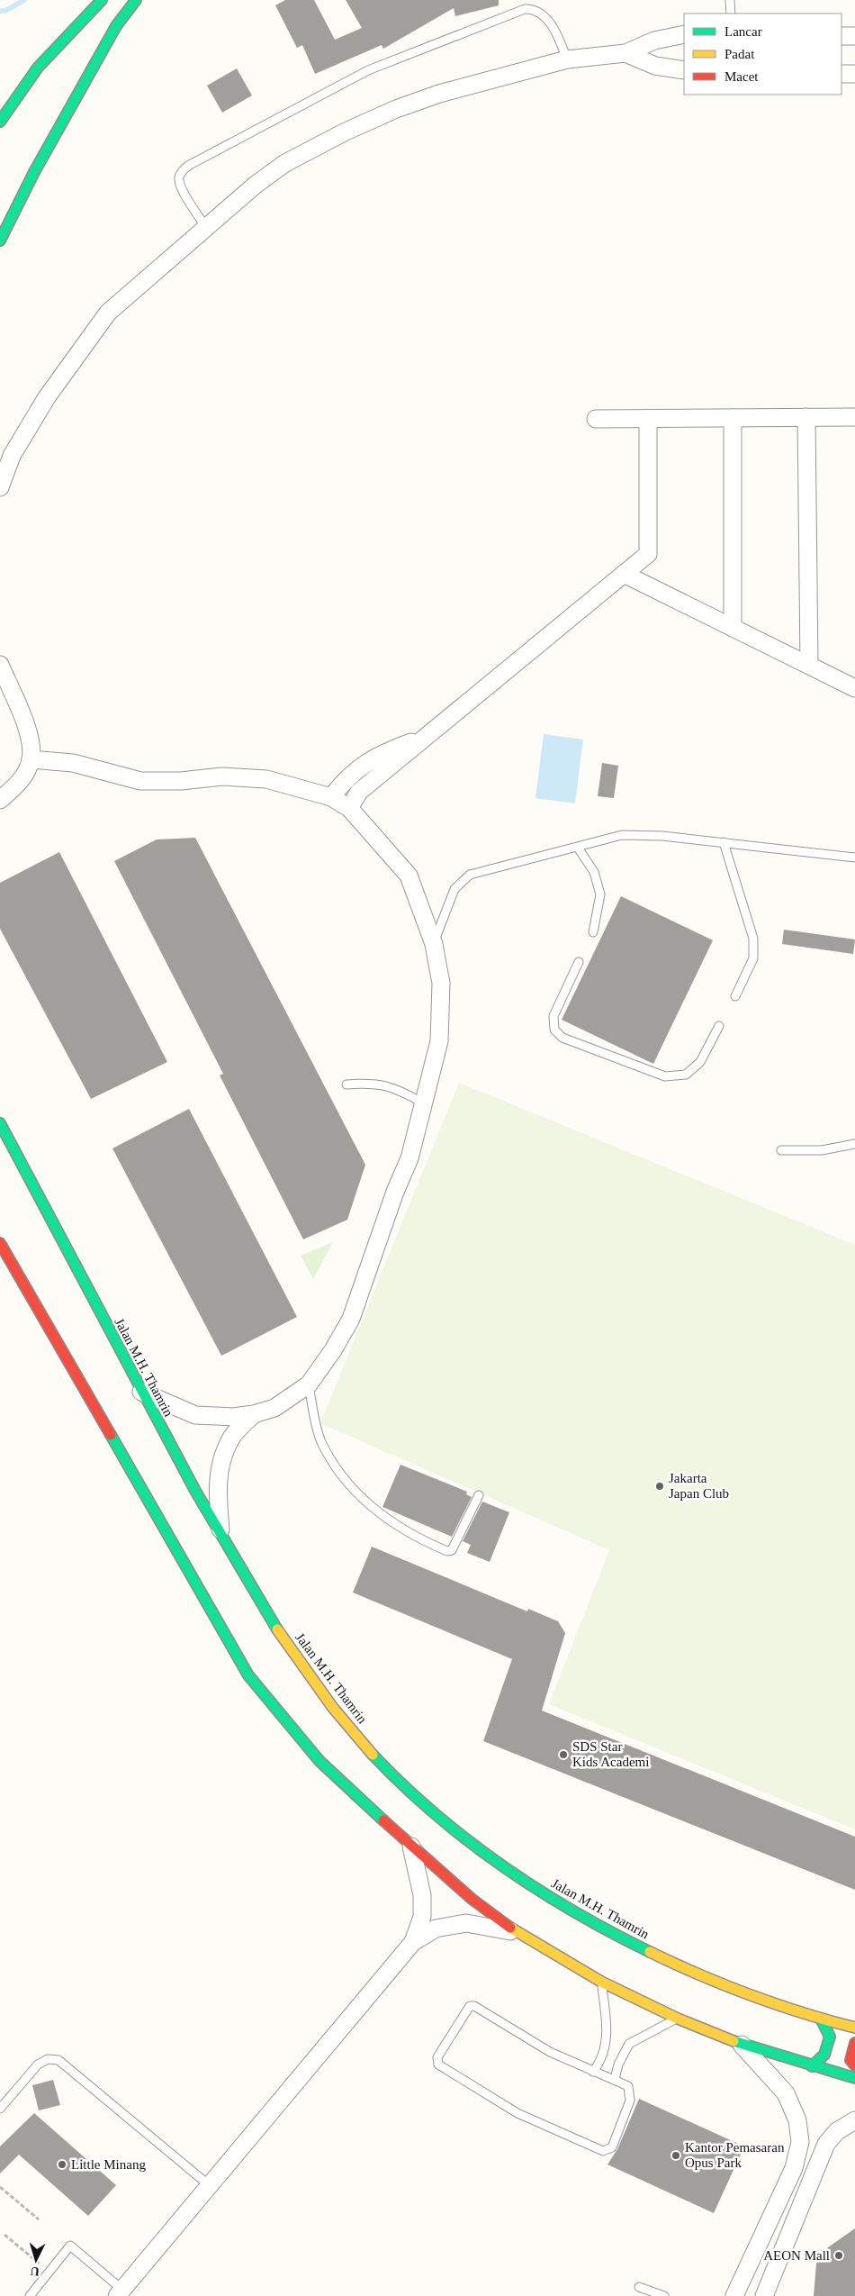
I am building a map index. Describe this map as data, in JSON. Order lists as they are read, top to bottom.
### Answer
{
  "streets": {
    "main road": ["Jalan M.H. Thamrin"]
  },
  "places": [
    "Jakarta Japan Club",
    "SDS Star Kids Academi",
    "Kantor Pemasaran Opus Park",
    "Little Minang",
    "AEON Mall"
  ],
  "legend": ["Lancar", "Padat", "Macet"],
  "north": "bottom"
}
